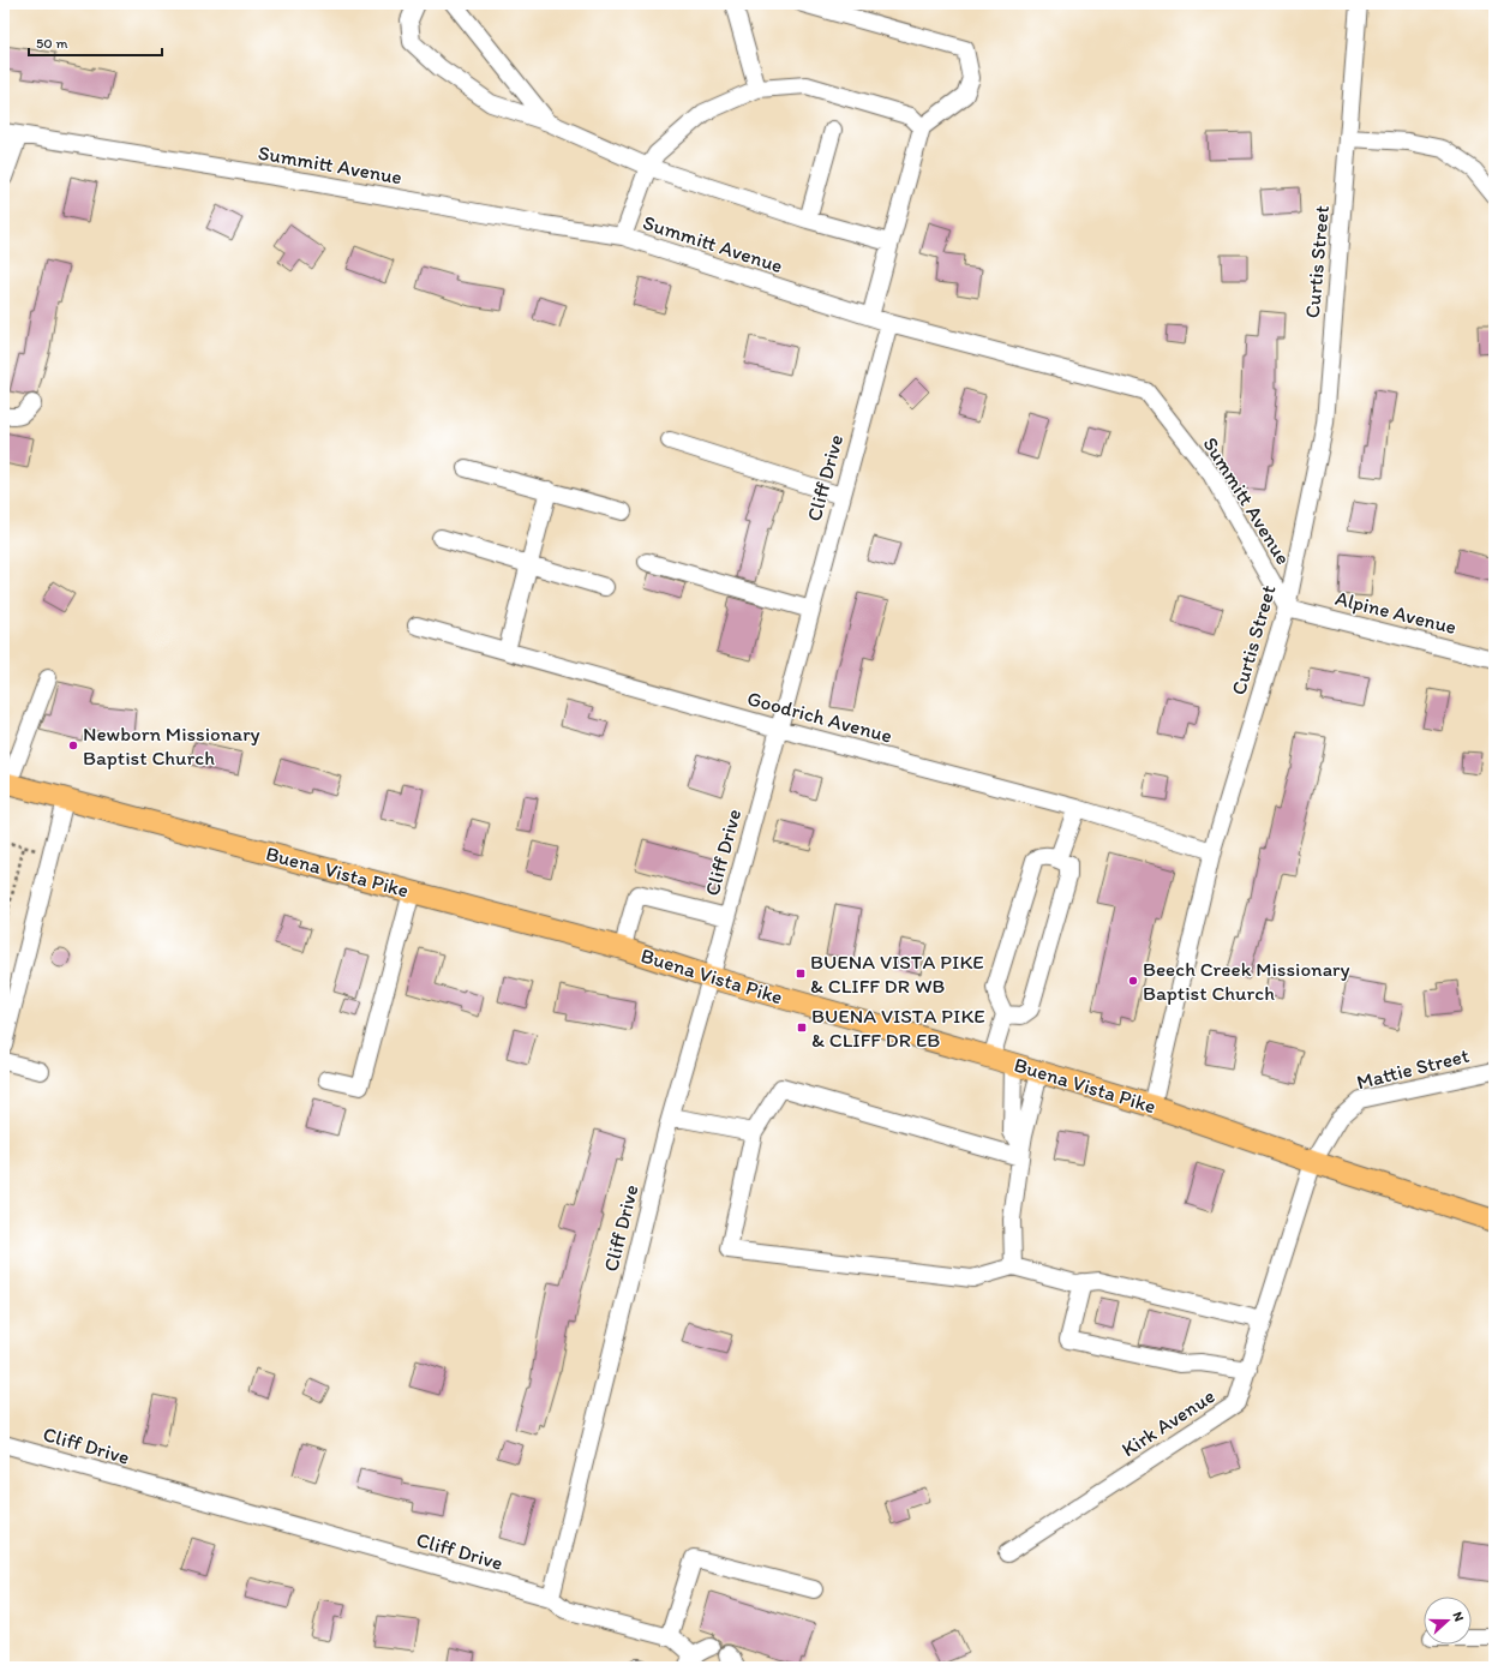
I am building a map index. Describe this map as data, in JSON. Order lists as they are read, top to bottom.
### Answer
{
  "streets": {
    "main road": ["Buena Vista Pike"],
    "street": [
      "Summitt Avenue",
      "Curtis Street",
      "Cliff Drive",
      "Alpine Avenue",
      "Goodrich Avenue",
      "Mattie Street",
      "Kirk Avenue"
    ]
  },
  "crossings": [
    ["Summitt Avenue", "Curtis Street"],
    ["Summitt Avenue", "Cliff Drive"],
    ["Summitt Avenue", "Alpine Avenue"],
    ["Curtis Street", "Alpine Avenue"],
    ["Curtis Street", "Goodrich Avenue"],
    ["Curtis Street", "Buena Vista Pike"],
    ["Cliff Drive", "Goodrich Avenue"],
    ["Cliff Drive", "Buena Vista Pike"],
    ["Buena Vista Pike", "Mattie Street"],
    ["Buena Vista Pike", "Kirk Avenue"],
    ["Mattie Street", "Kirk Avenue"]
  ],
  "places": {
    "other": ["Newborn Missionary Baptist Church", "Beech Creek Missionary Baptist Church"],
    "transit": ["BUENA VISTA PIKE & CLIFF DR WB", "BUENA VISTA PIKE & CLIFF DR EB"]
  },
  "scale_bar": "50 m",
  "north": "right"
}
